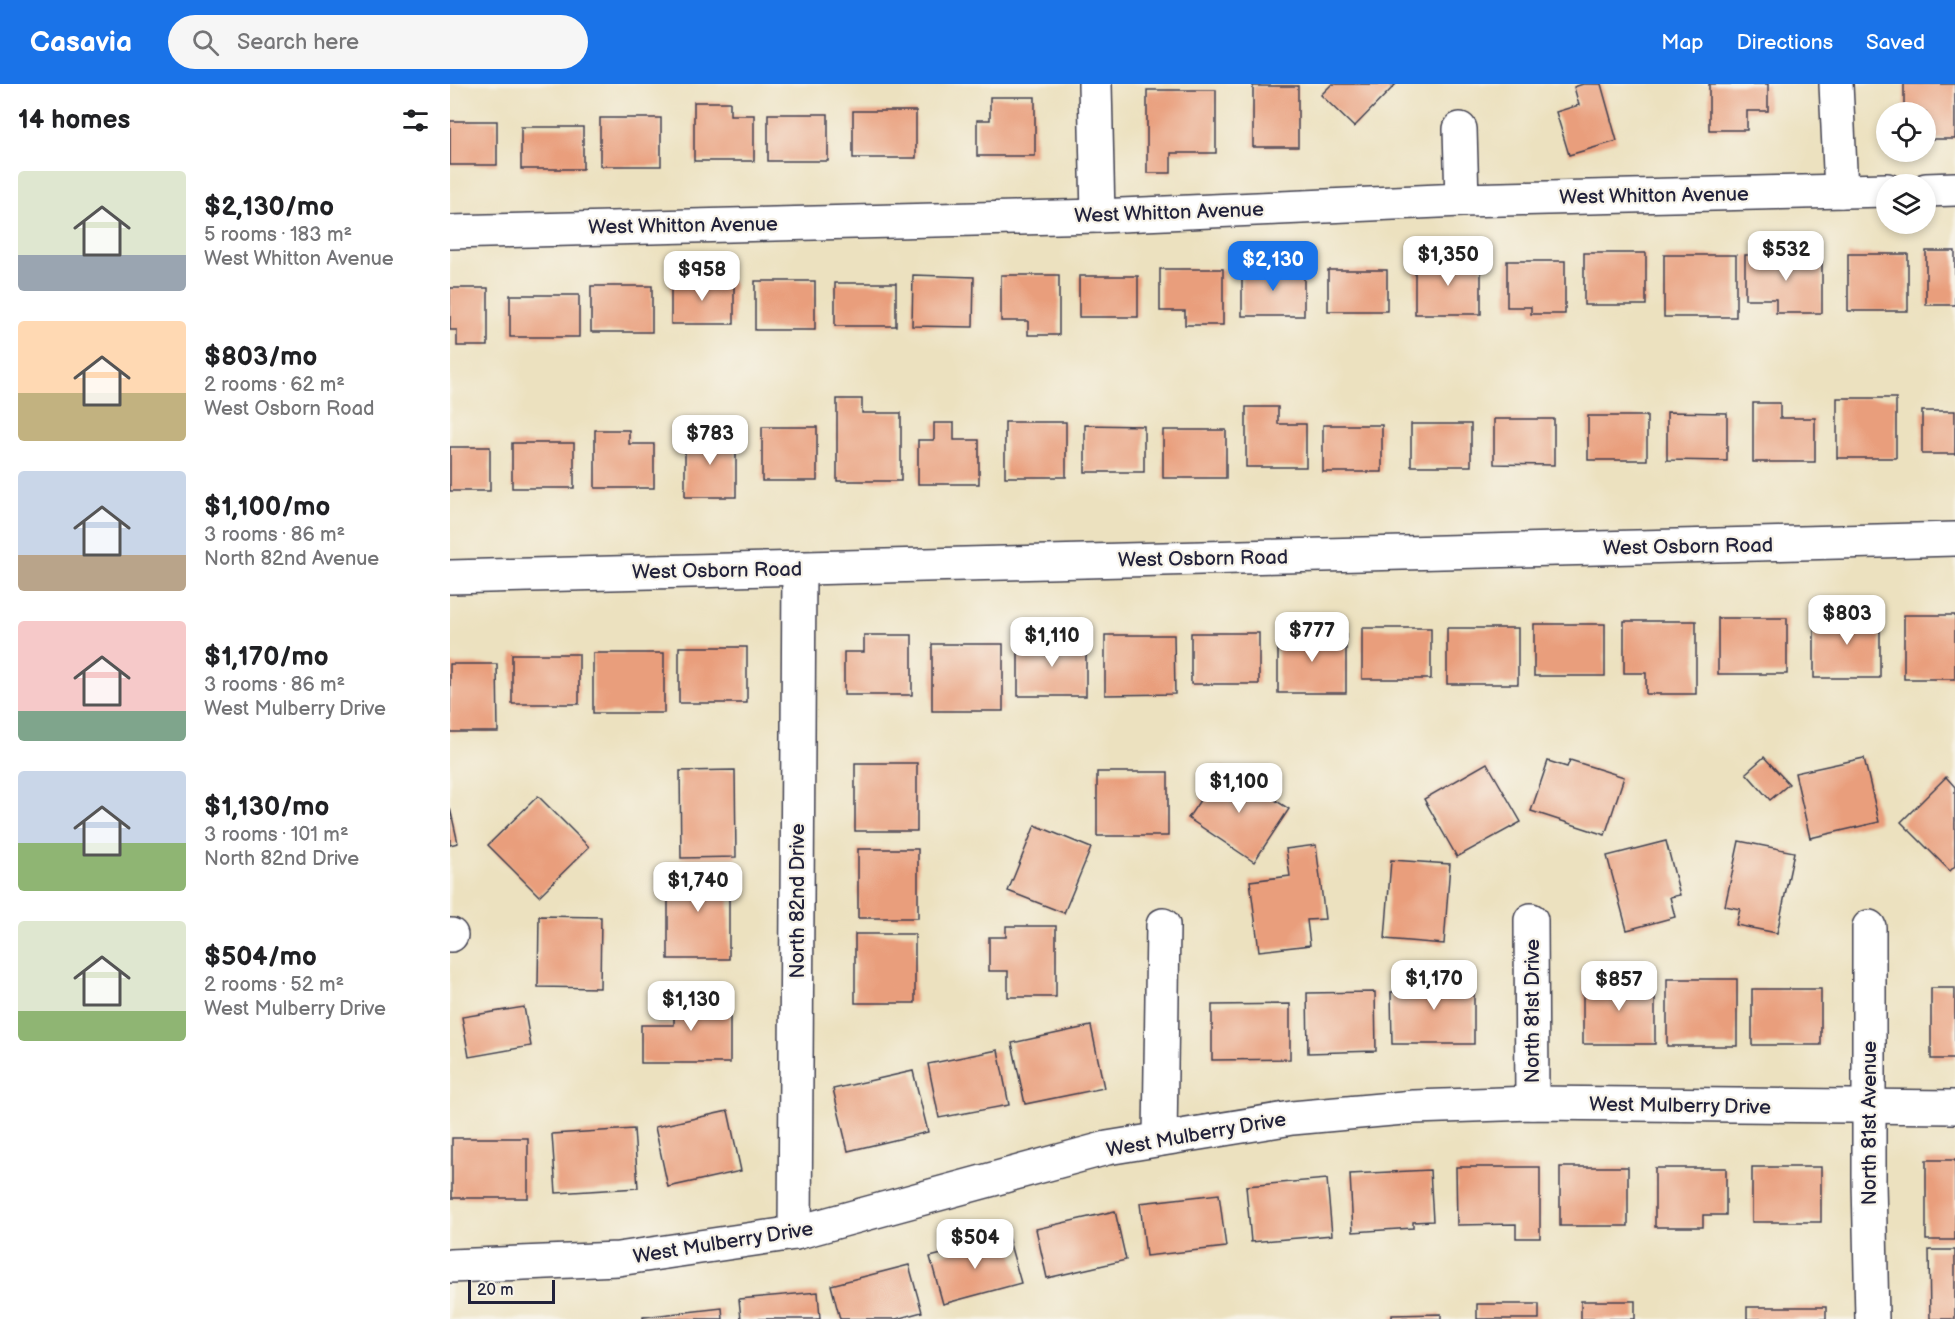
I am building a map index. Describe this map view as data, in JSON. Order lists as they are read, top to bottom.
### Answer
{
  "streets": {
    "street": [
      "West Whitton Avenue",
      "West Osborn Road",
      "North 82nd Drive",
      "North 81st Drive",
      "West Mulberry Drive",
      "North 81st Avenue"
    ]
  },
  "crossings": [
    ["West Osborn Road", "North 82nd Drive"],
    ["North 82nd Drive", "West Mulberry Drive"],
    ["North 81st Drive", "West Mulberry Drive"],
    ["West Mulberry Drive", "North 81st Avenue"]
  ],
  "scale_bar": "20 m",
  "page": {
    "header": "Casavia",
    "search": "Search here",
    "nav": ["Map", "Directions", "Saved"],
    "heading": "14 homes",
    "list": [
      {
        "name": "$2,130/mo",
        "note": "5 rooms · 183 m² · West Whitton Avenue"
      },
      {
        "name": "$803/mo",
        "note": "2 rooms · 62 m² · West Osborn Road"
      },
      {
        "name": "$1,100/mo",
        "note": "3 rooms · 86 m² · North 82nd Avenue"
      },
      {
        "name": "$1,170/mo",
        "note": "3 rooms · 86 m² · West Mulberry Drive"
      },
      {
        "name": "$1,130/mo",
        "note": "3 rooms · 101 m² · North 82nd Drive"
      },
      {
        "name": "$504/mo",
        "note": "2 rooms · 52 m² · West Mulberry Drive"
      }
    ],
    "price": [
      "$532",
      "$1,350",
      "$2,130",
      "$958",
      "$783",
      "$803",
      "$777",
      "$1,110",
      "$1,100",
      "$1,740",
      "$1,170",
      "$857",
      "$1,130",
      "$504"
    ],
    "scale": "20 m"
  }
}
